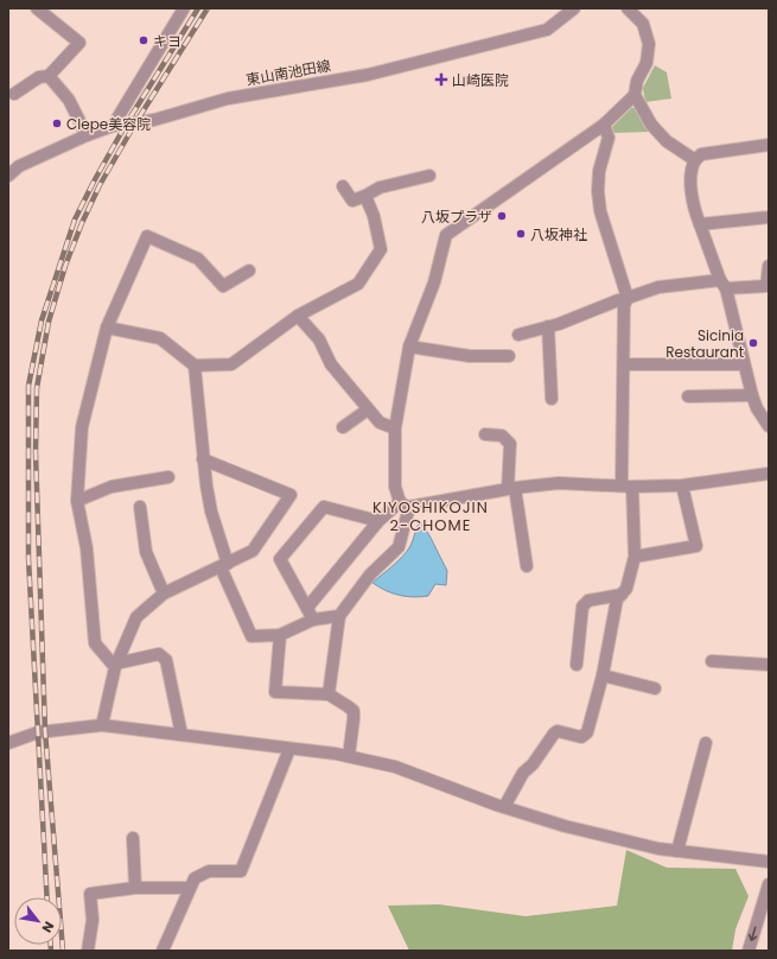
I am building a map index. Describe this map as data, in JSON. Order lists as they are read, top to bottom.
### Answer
{
  "streets": {
    "street": ["東山南池田線"]
  },
  "districts": ["KIYOSHIKOJIN 2-CHOME"],
  "places": {
    "other": [
      "キヨ",
      "Clepe美容院",
      "八坂プラザ",
      "八坂神社",
      "Sicinia Restaurant"
    ],
    "health": ["山崎医院"]
  },
  "north": "bottom right"
}
